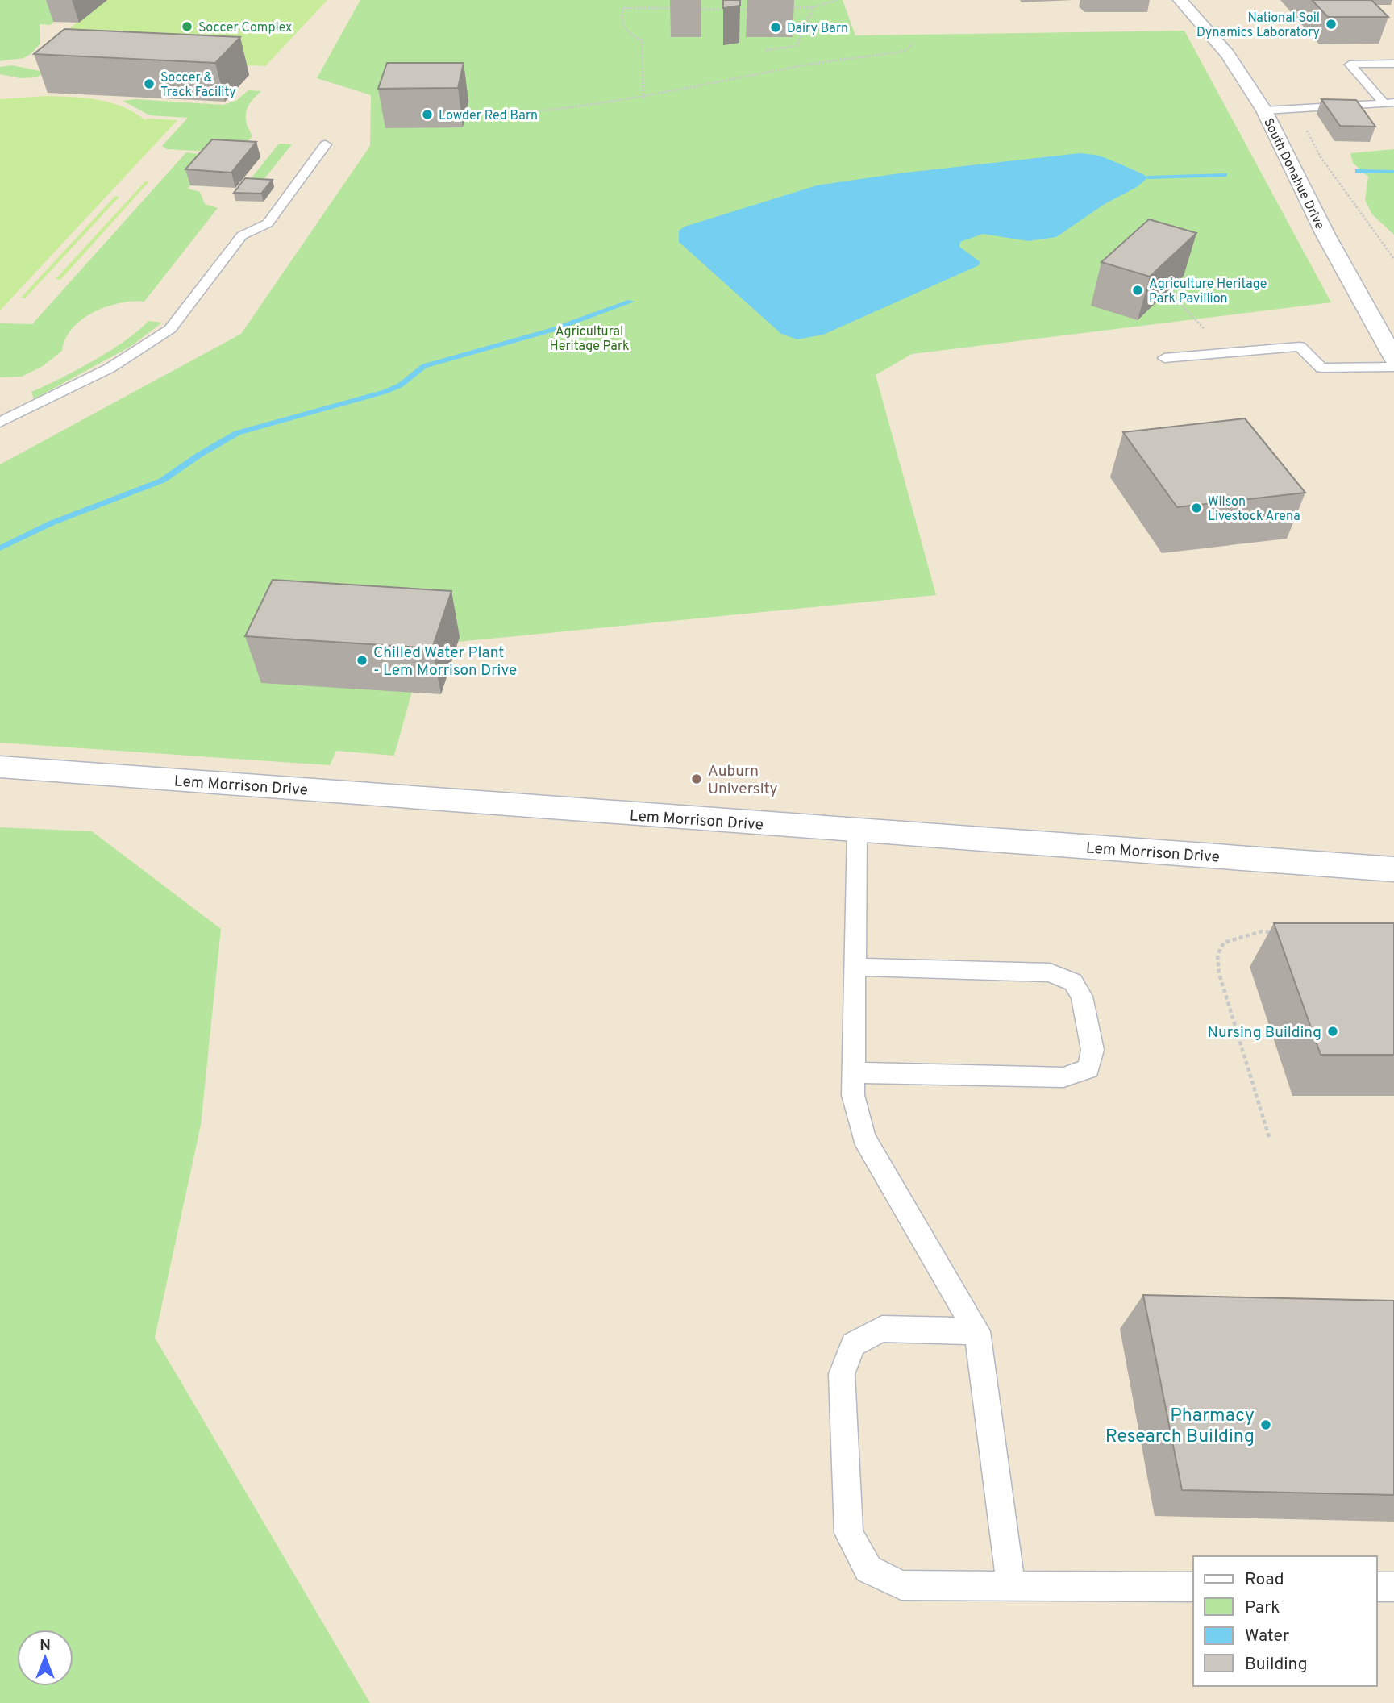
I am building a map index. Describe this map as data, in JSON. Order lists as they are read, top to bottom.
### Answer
{
  "streets": {
    "street": ["South Donahue Drive", "Lem Morrison Drive"]
  },
  "parks": ["Agricultural Heritage Park"],
  "places": [
    "National Soil Dynamics Laboratory",
    "Soccer Complex",
    "Dairy Barn",
    "Soccer & Track Facility",
    "Lowder Red Barn",
    "Agriculture Heritage Park Pavillion",
    "Wilson Livestock Arena",
    "Chilled Water Plant - Lem Morrison Drive",
    "Auburn University",
    "Nursing Building",
    "Pharmacy Research Building"
  ],
  "legend": [
    "Road",
    "Park",
    "Water",
    "Building"
  ],
  "north": "top"
}
